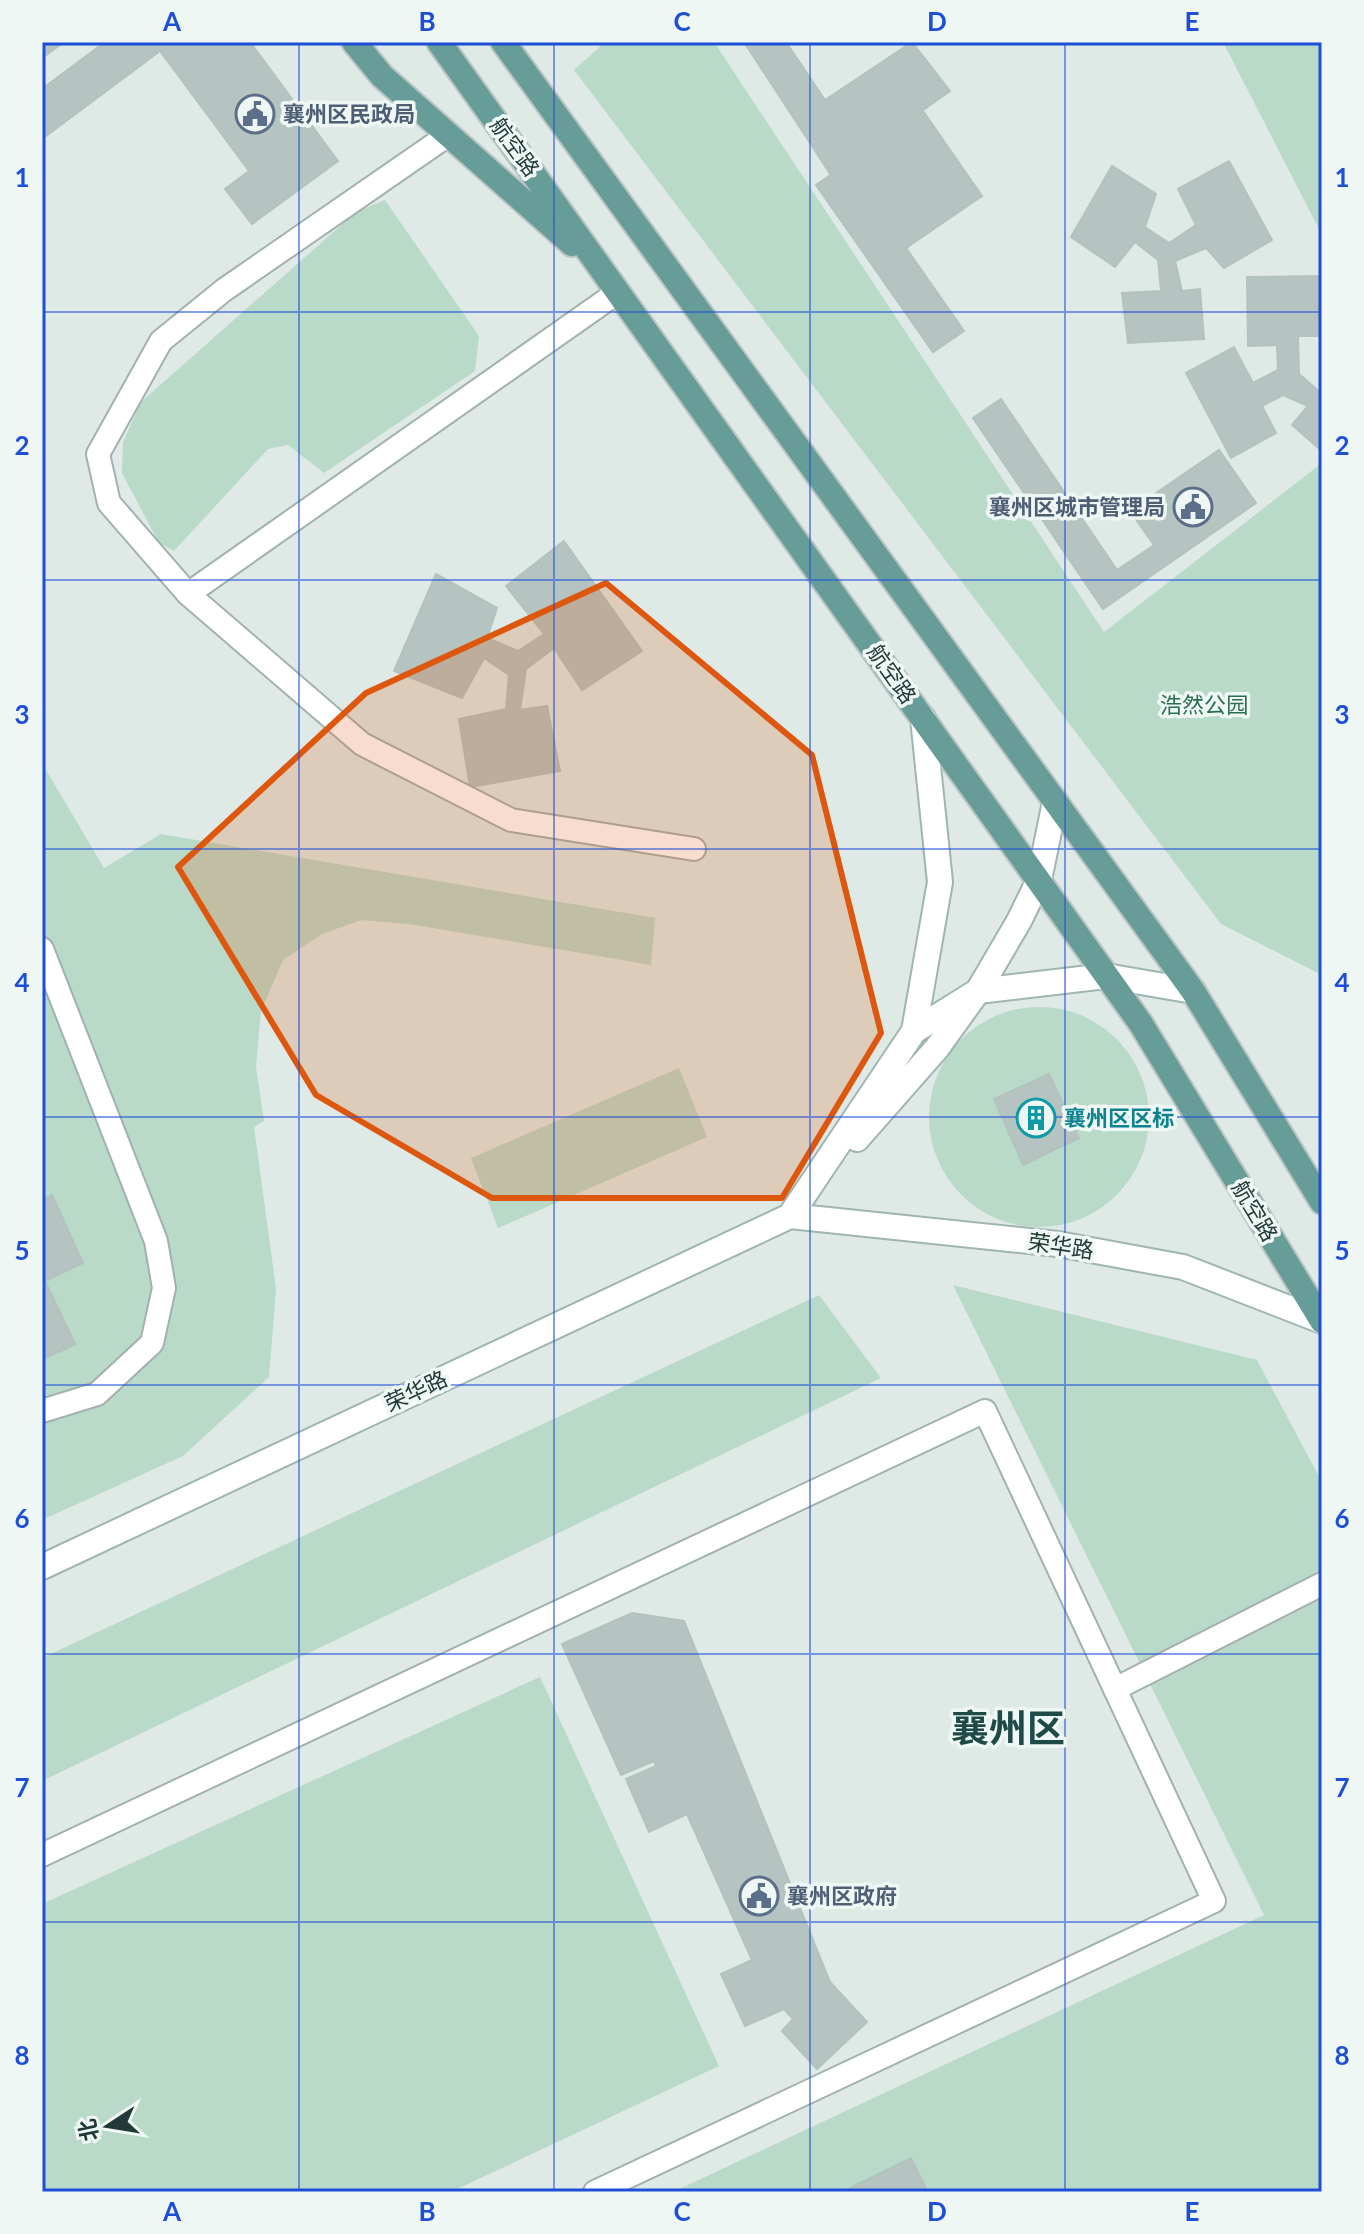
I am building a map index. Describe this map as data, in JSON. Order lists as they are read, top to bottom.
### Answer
{
  "streets": {
    "main road": ["航空路", "荣华路"]
  },
  "crossings": [
    ["航空路", "荣华路"]
  ],
  "districts": ["襄州区"],
  "parks": ["浩然公园"],
  "places": {
    "public building": ["襄州区民政局", "襄州区城市管理局", "襄州区政府"],
    "building": ["襄州区区标"]
  },
  "north": "left",
  "grid": {
    "columns": [
      "A",
      "B",
      "C",
      "D",
      "E"
    ],
    "rows": [
      "1",
      "2",
      "3",
      "4",
      "5",
      "6",
      "7",
      "8"
    ]
  }
}
